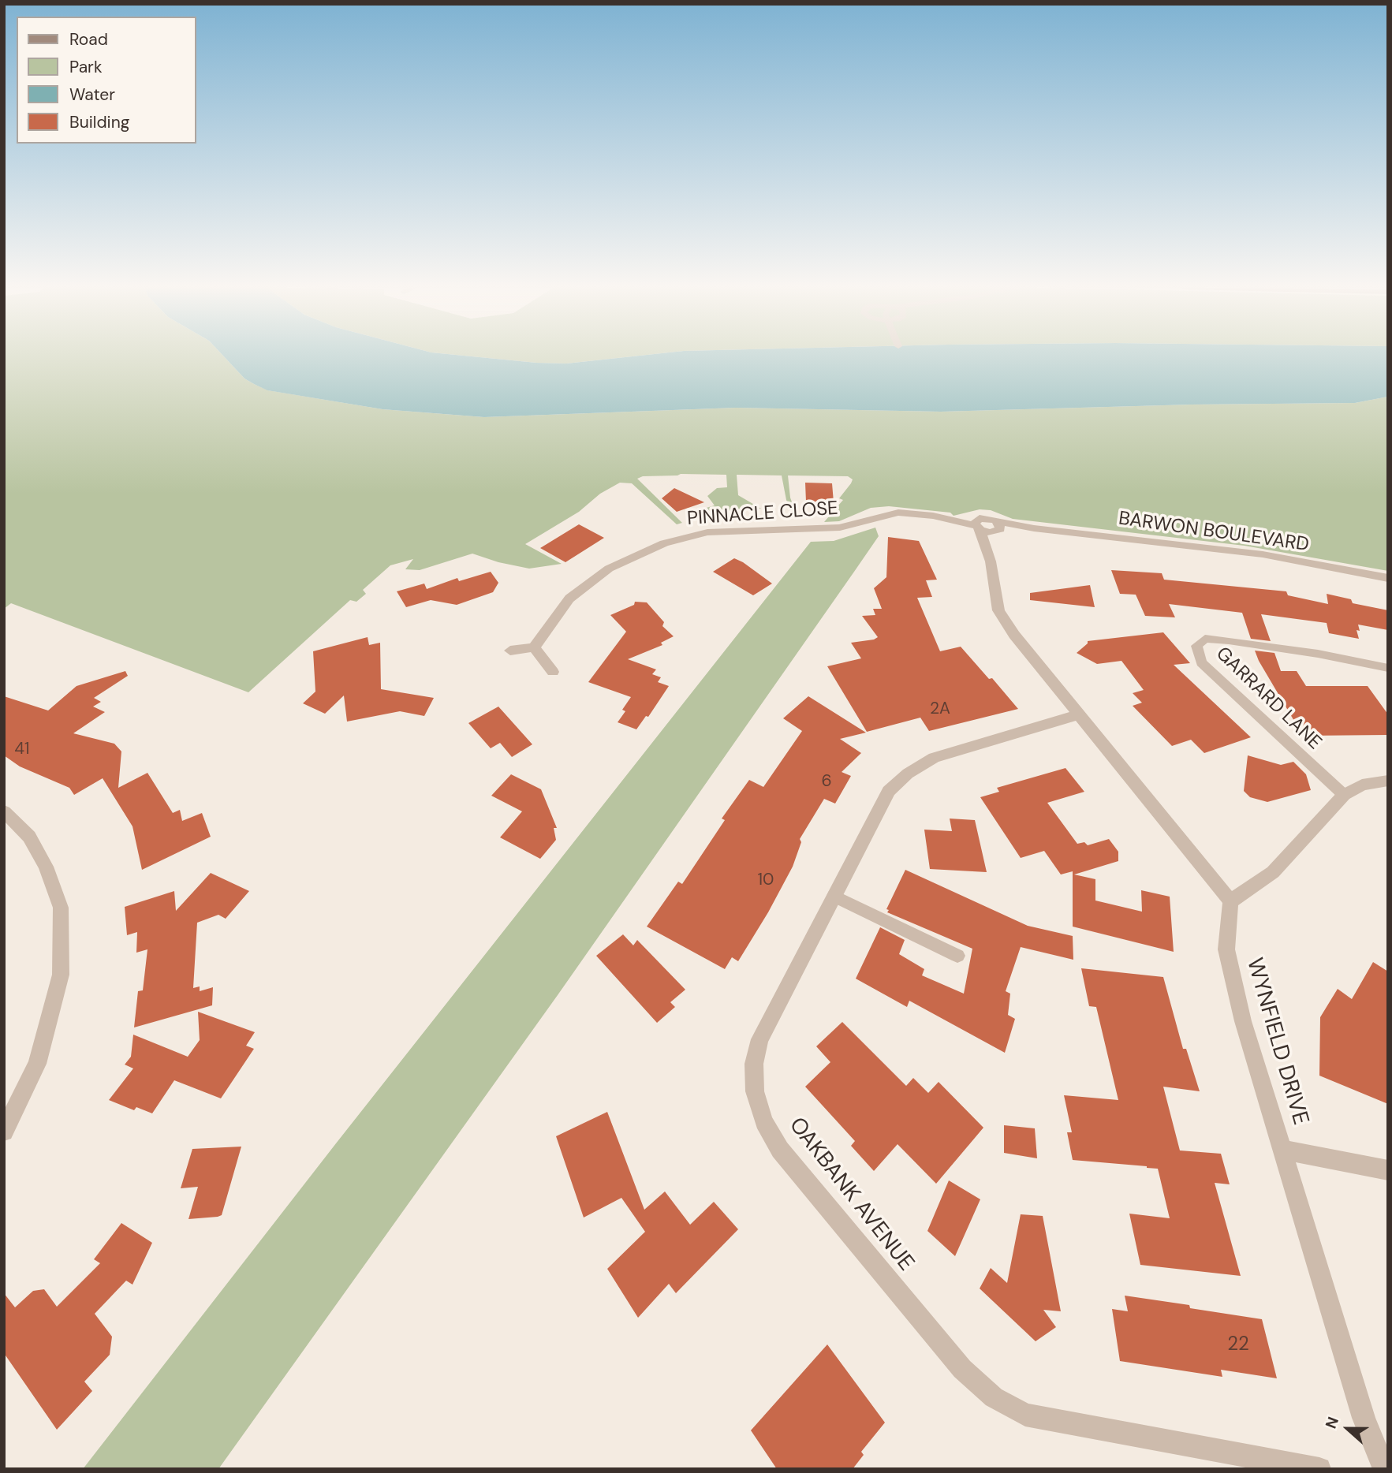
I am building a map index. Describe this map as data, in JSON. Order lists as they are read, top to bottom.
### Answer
{
  "streets": {
    "street": [
      "PINNACLE CLOSE",
      "BARWON BOULEVARD",
      "WYNFIELD DRIVE",
      "OAKBANK AVENUE"
    ],
    "lane": ["GARRARD LANE"]
  },
  "crossings": [
    ["PINNACLE CLOSE", "BARWON BOULEVARD"]
  ],
  "house_numbers": [
    "2A",
    "41",
    "6",
    "10",
    "22"
  ],
  "legend": [
    "Road",
    "Park",
    "Water",
    "Building"
  ],
  "north": "left"
}
